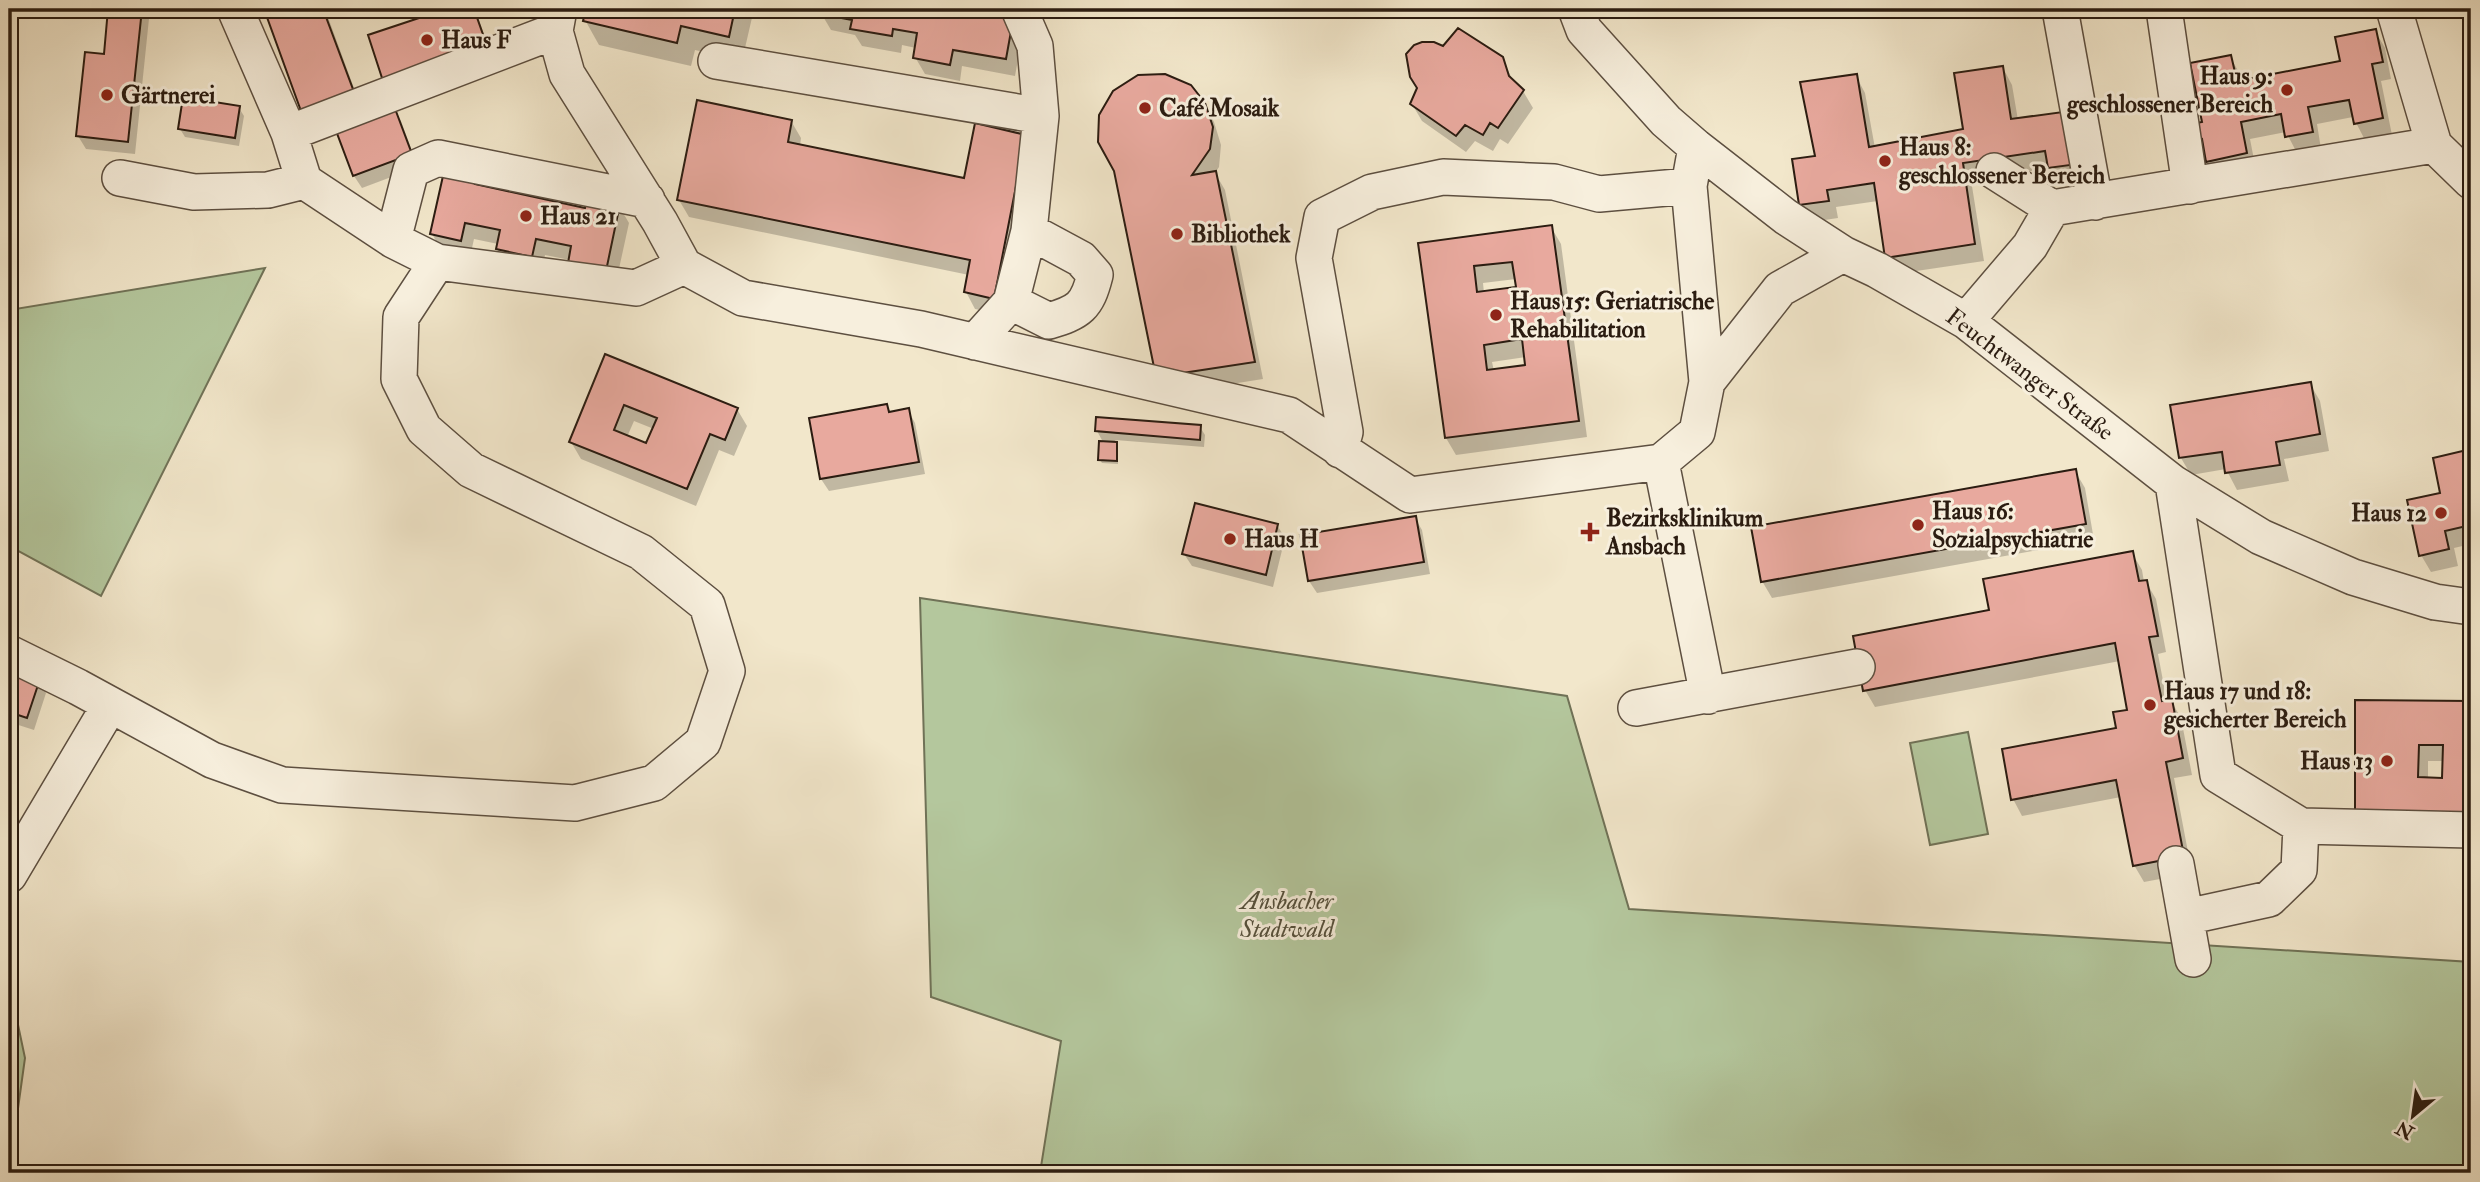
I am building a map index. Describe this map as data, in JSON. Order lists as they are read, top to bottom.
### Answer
{
  "streets": {
    "lane": ["Feuchtwanger Straße"]
  },
  "parks": ["Ansbacher Stadtwald"],
  "places": {
    "other": [
      "Haus F",
      "Haus 9: geschlossener Bereich",
      "Gärtnerei",
      "Café Mosaik",
      "Haus 8: geschlossener Bereich",
      "Haus 21",
      "Bibliothek",
      "Haus 15: Geriatrische Rehabilitation",
      "Haus 12",
      "Haus 16: Sozialpsychiatrie",
      "Haus H",
      "Haus 17 und 18: gesicherter Bereich",
      "Haus 13"
    ],
    "health": ["Bezirksklinikum Ansbach"]
  },
  "north": "bottom left"
}
